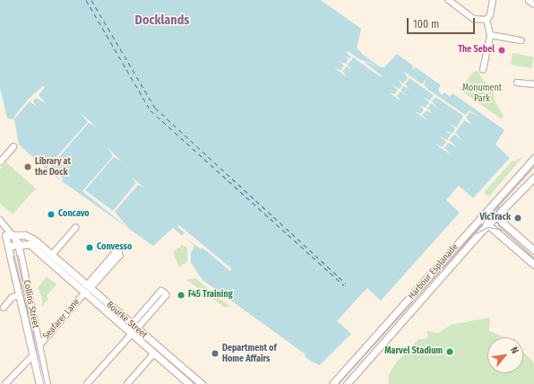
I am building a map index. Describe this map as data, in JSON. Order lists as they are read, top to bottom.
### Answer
{
  "streets": {
    "street": [
      "Harbour Esplanade",
      "Collins Street",
      "Seafarer Lane",
      "Bourke Street"
    ]
  },
  "crossings": [
    ["Collins Street", "Seafarer Lane"],
    ["Collins Street", "Bourke Street"],
    ["Seafarer Lane", "Bourke Street"]
  ],
  "districts": ["Docklands"],
  "parks": ["Monument Park"],
  "places": [
    "The Sebel",
    "Library at the Dock",
    "Concavo",
    "VicTrack",
    "Convesso",
    "F45 Training",
    "Marvel Stadium",
    "Department of Home Affairs"
  ],
  "scale_bar": "100 m",
  "north": "top right"
}
